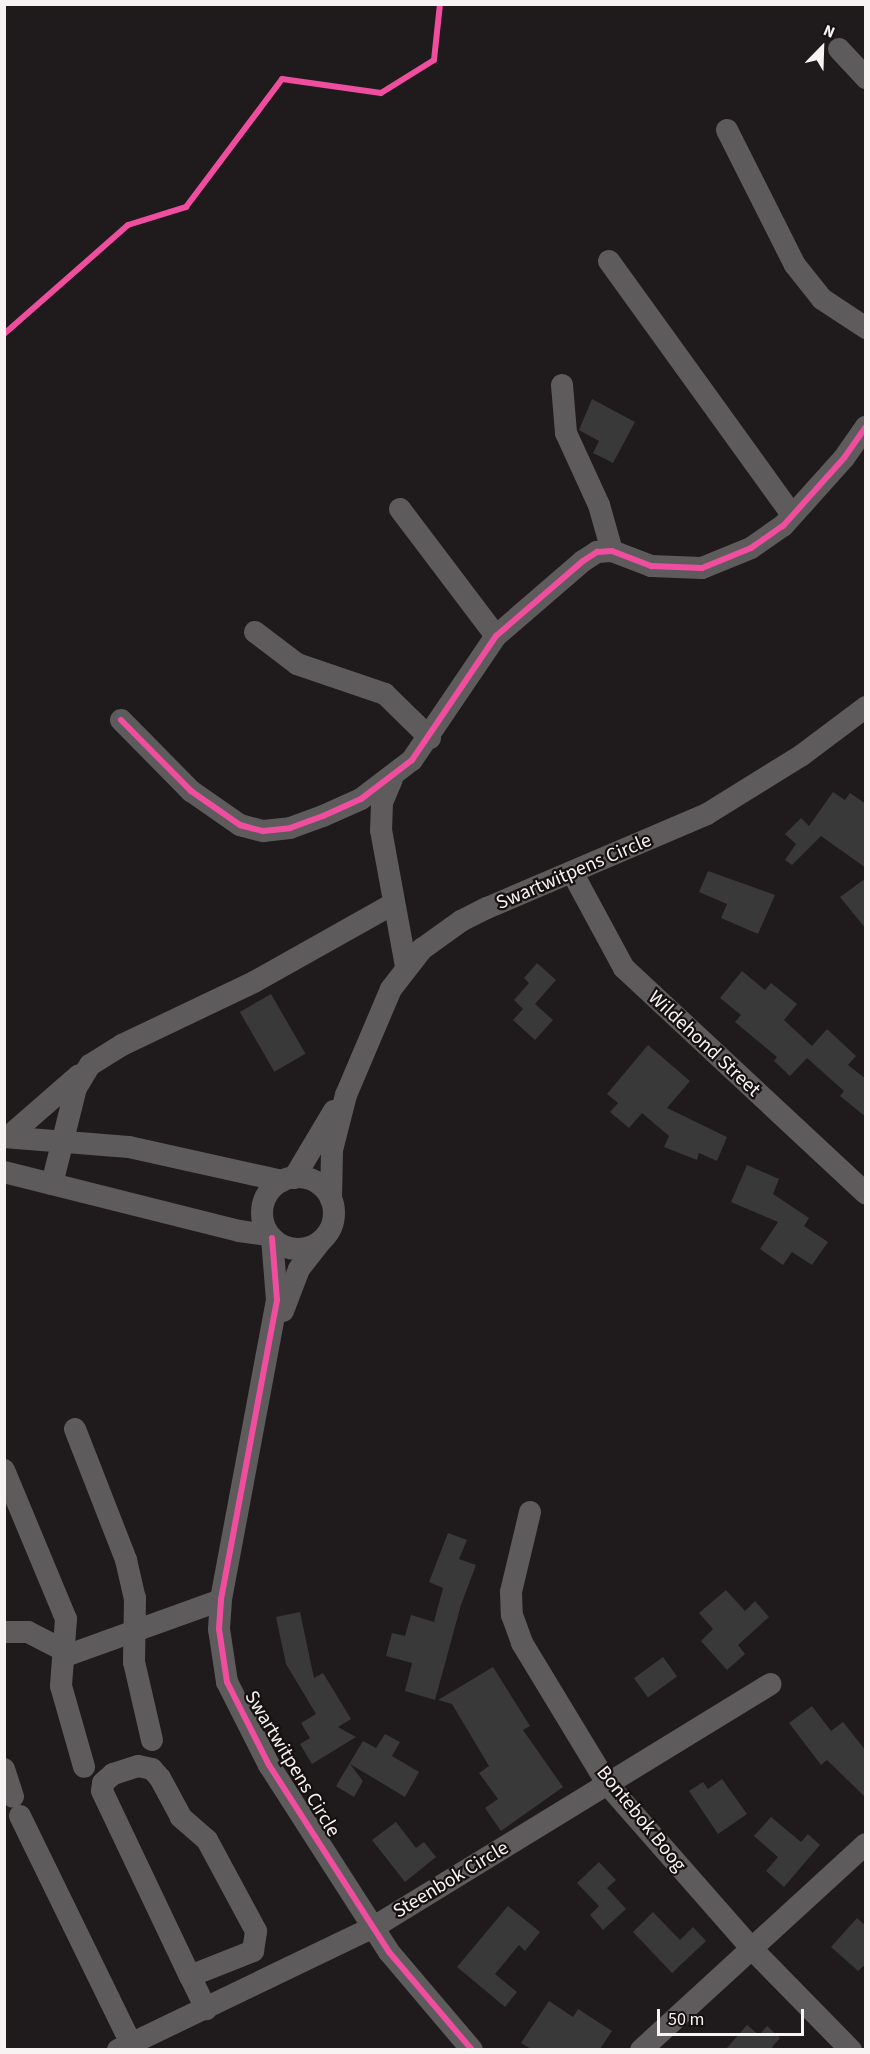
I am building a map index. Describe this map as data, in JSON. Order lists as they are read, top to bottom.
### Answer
{
  "streets": {
    "street": [
      "Swartwitpens Circle",
      "Wildehond Street",
      "Bontebok Boog",
      "Steenbok Circle"
    ]
  },
  "crossings": [
    ["Swartwitpens Circle", "Wildehond Street"],
    ["Swartwitpens Circle", "Steenbok Circle"],
    ["Bontebok Boog", "Steenbok Circle"]
  ],
  "scale_bar": "50 m",
  "north": "top right"
}
